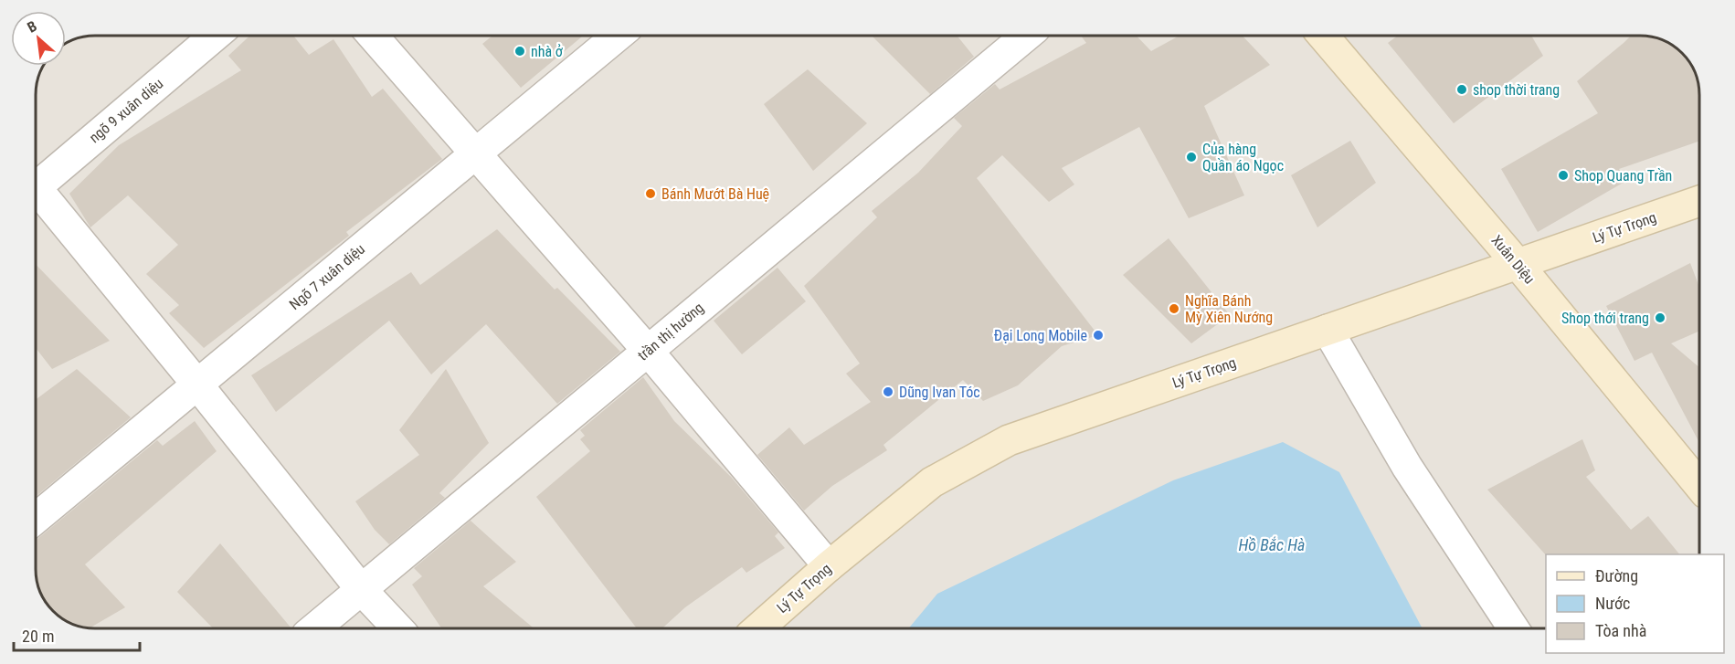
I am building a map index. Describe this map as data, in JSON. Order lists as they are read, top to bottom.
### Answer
{
  "streets": {
    "street": [
      "ngõ 9 xuân diệu",
      "Lý Tự Trọng",
      "Xuân Diệu",
      "Ngõ 7 xuân diệu",
      "trần thị hường"
    ]
  },
  "crossings": [
    ["Lý Tự Trọng", "Xuân Diệu"]
  ],
  "water": ["Hồ Bắc Hà"],
  "places": [
    "nhà ở",
    "shop thời trang",
    "Của hàng Quần áo Ngọc",
    "Shop Quang Trần",
    "Bánh Mướt Bà Huệ",
    "Nghĩa Bánh Mỳ Xiên Nướng",
    "Shop thới trang",
    "Đại Long Mobile",
    "Dũng Ivan Tóc"
  ],
  "legend": ["Đường", "Nước", "Tòa nhà"],
  "scale_bar": "20 m",
  "north": "top left"
}
